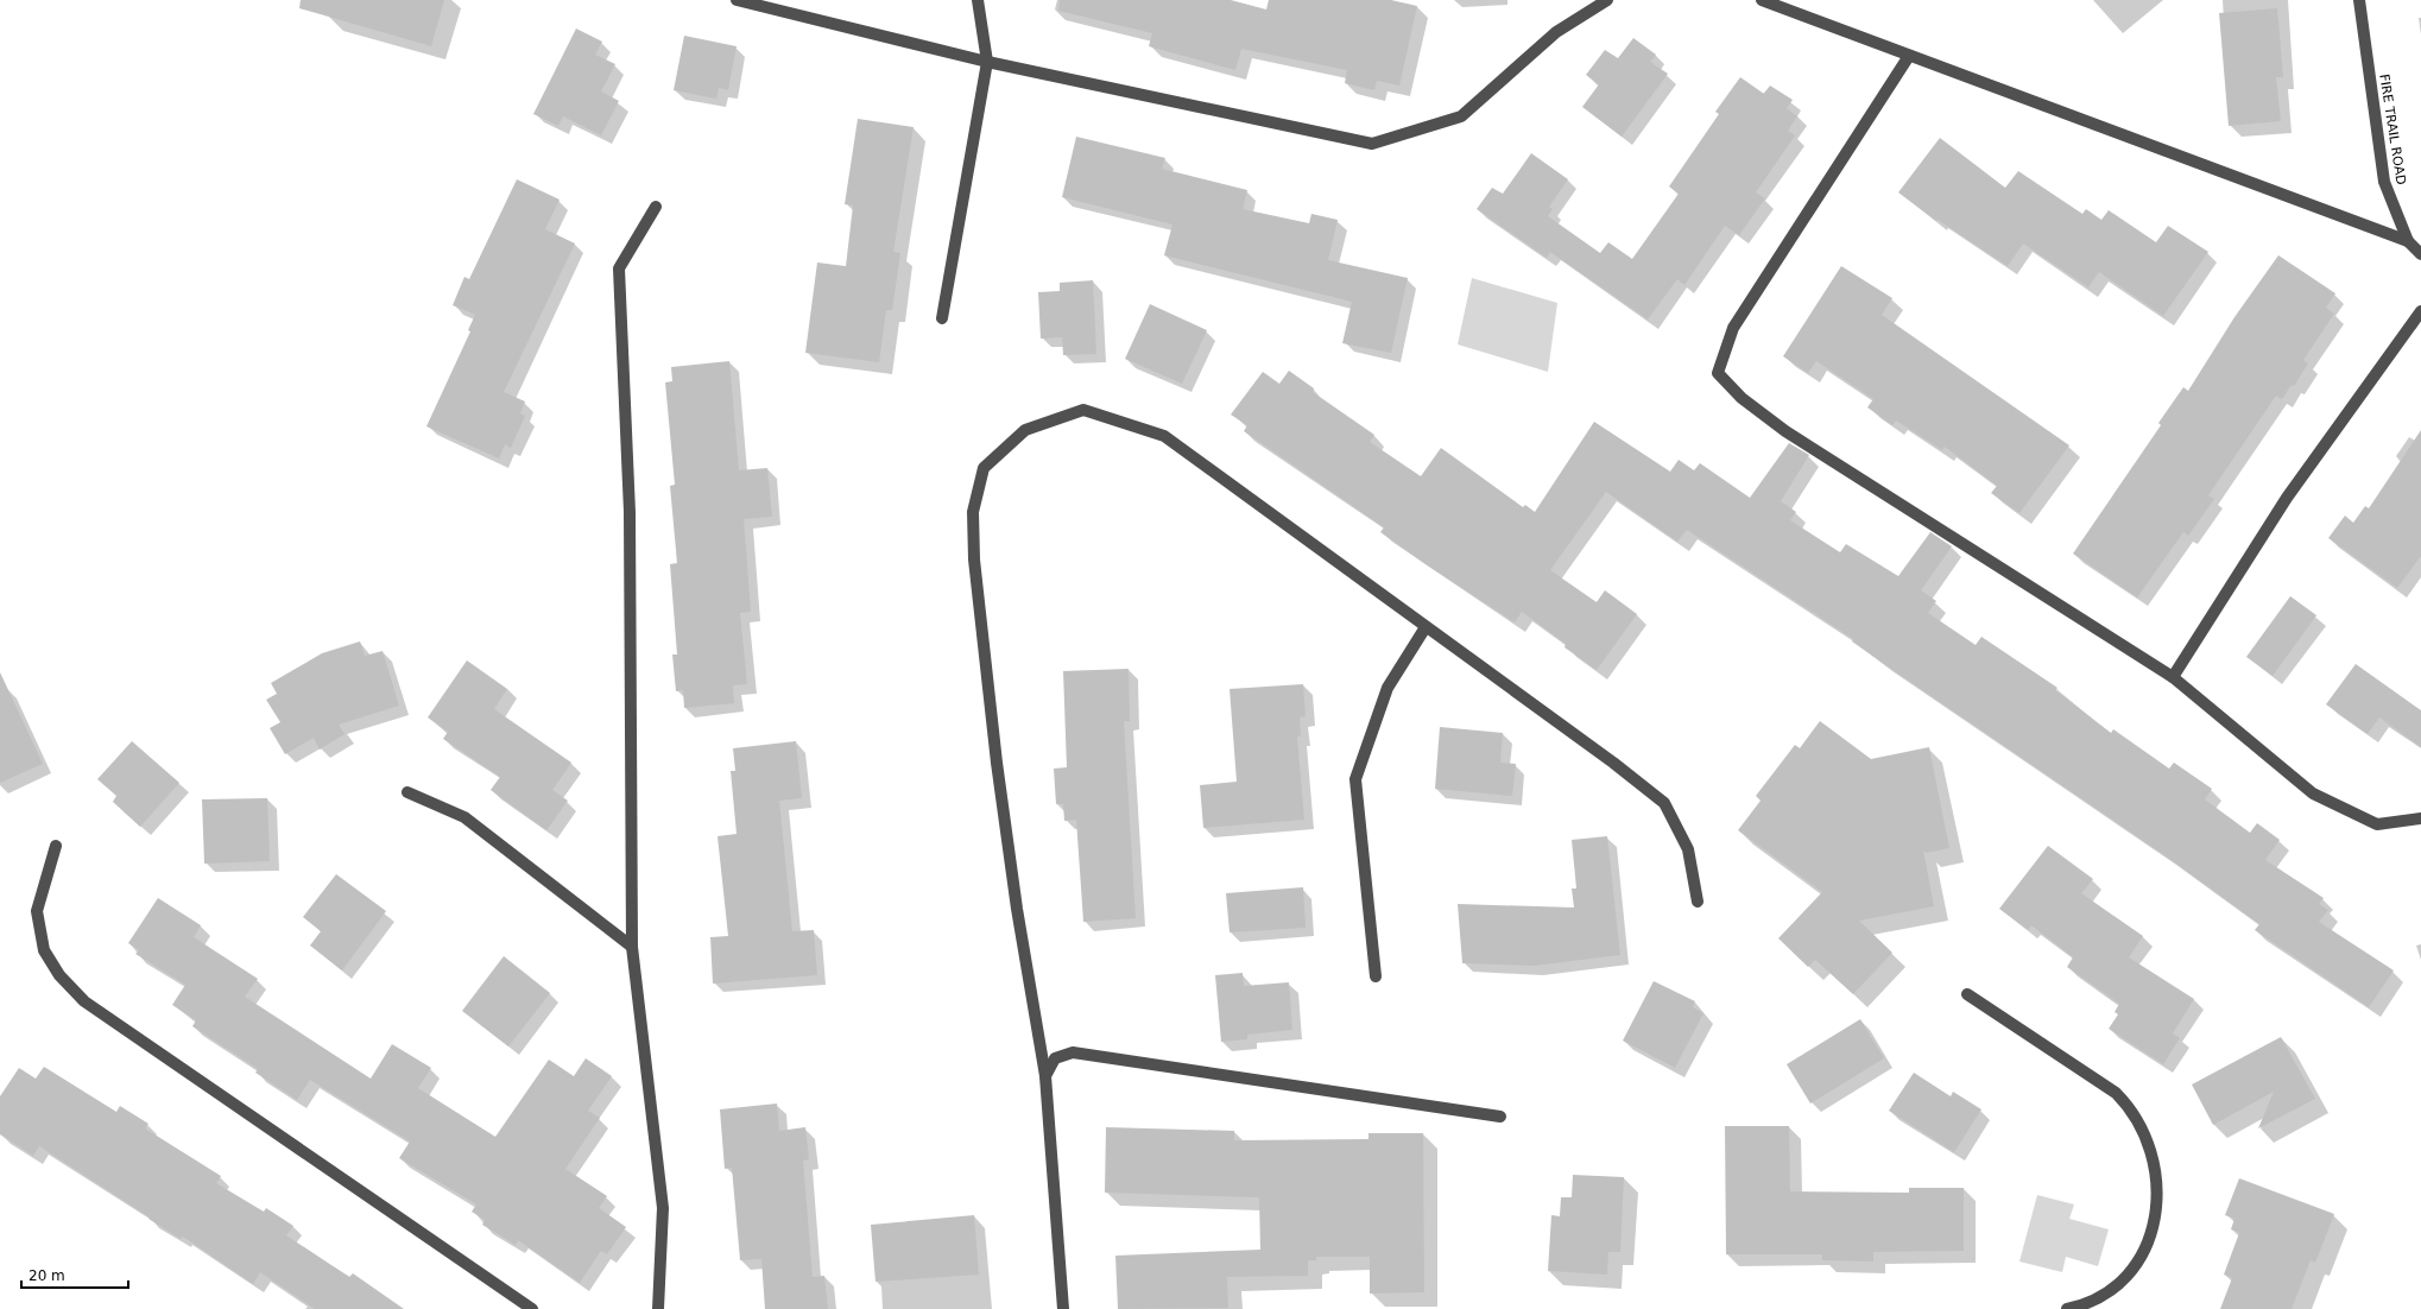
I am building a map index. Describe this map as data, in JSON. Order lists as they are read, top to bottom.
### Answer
{
  "streets": {
    "street": ["FIRE TRAIL ROAD"]
  },
  "scale_bar": "20 m"
}
